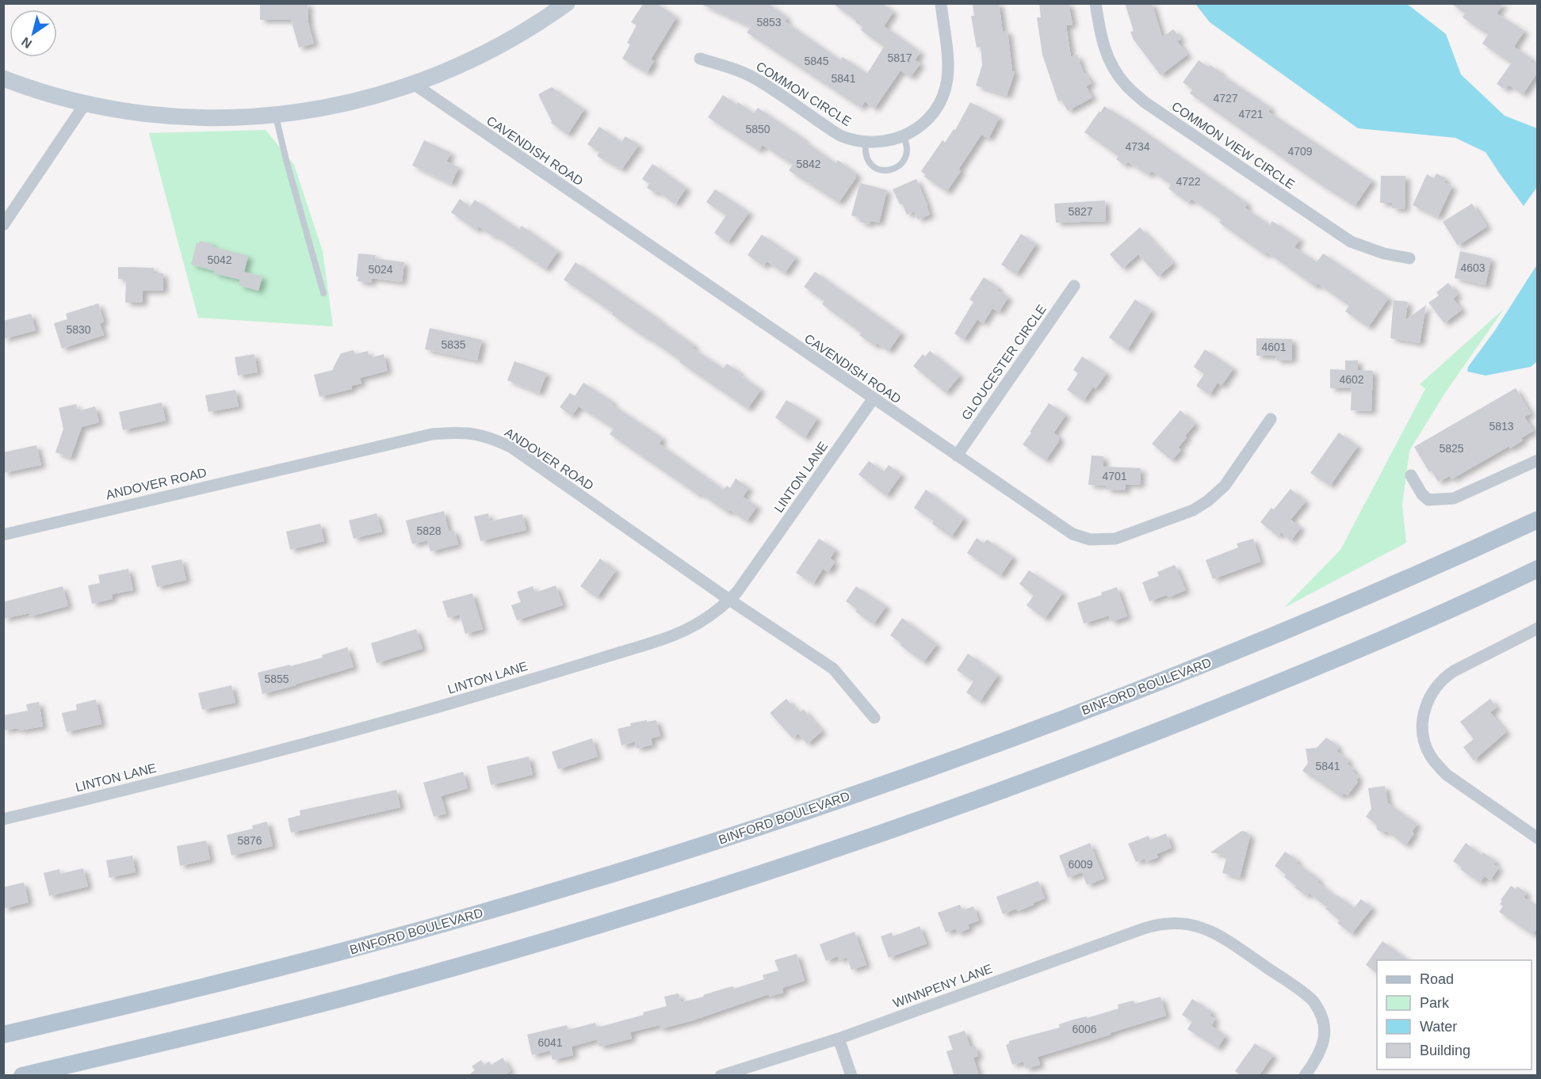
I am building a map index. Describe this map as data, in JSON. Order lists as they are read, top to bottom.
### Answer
{
  "streets": {
    "main road": ["BINFORD BOULEVARD"],
    "street": [
      "COMMON CIRCLE",
      "COMMON VIEW CIRCLE",
      "CAVENDISH ROAD",
      "GLOUCESTER CIRCLE",
      "ANDOVER ROAD",
      "LINTON LANE",
      "WINNPENY LANE"
    ]
  },
  "crossings": [
    ["CAVENDISH ROAD", "GLOUCESTER CIRCLE"],
    ["CAVENDISH ROAD", "LINTON LANE"],
    ["ANDOVER ROAD", "LINTON LANE"]
  ],
  "house_numbers": [
    "5853",
    "5817",
    "5845",
    "5841",
    "4727",
    "4721",
    "5850",
    "4734",
    "4709",
    "5842",
    "4722",
    "5827",
    "5042",
    "4603",
    "5024",
    "5830",
    "5835",
    "4601",
    "4602",
    "5813",
    "5825",
    "4701",
    "5828",
    "5855",
    "5841",
    "5876",
    "6009",
    "6006",
    "6041"
  ],
  "legend": [
    "Road",
    "Park",
    "Water",
    "Building"
  ],
  "north": "bottom left"
}
